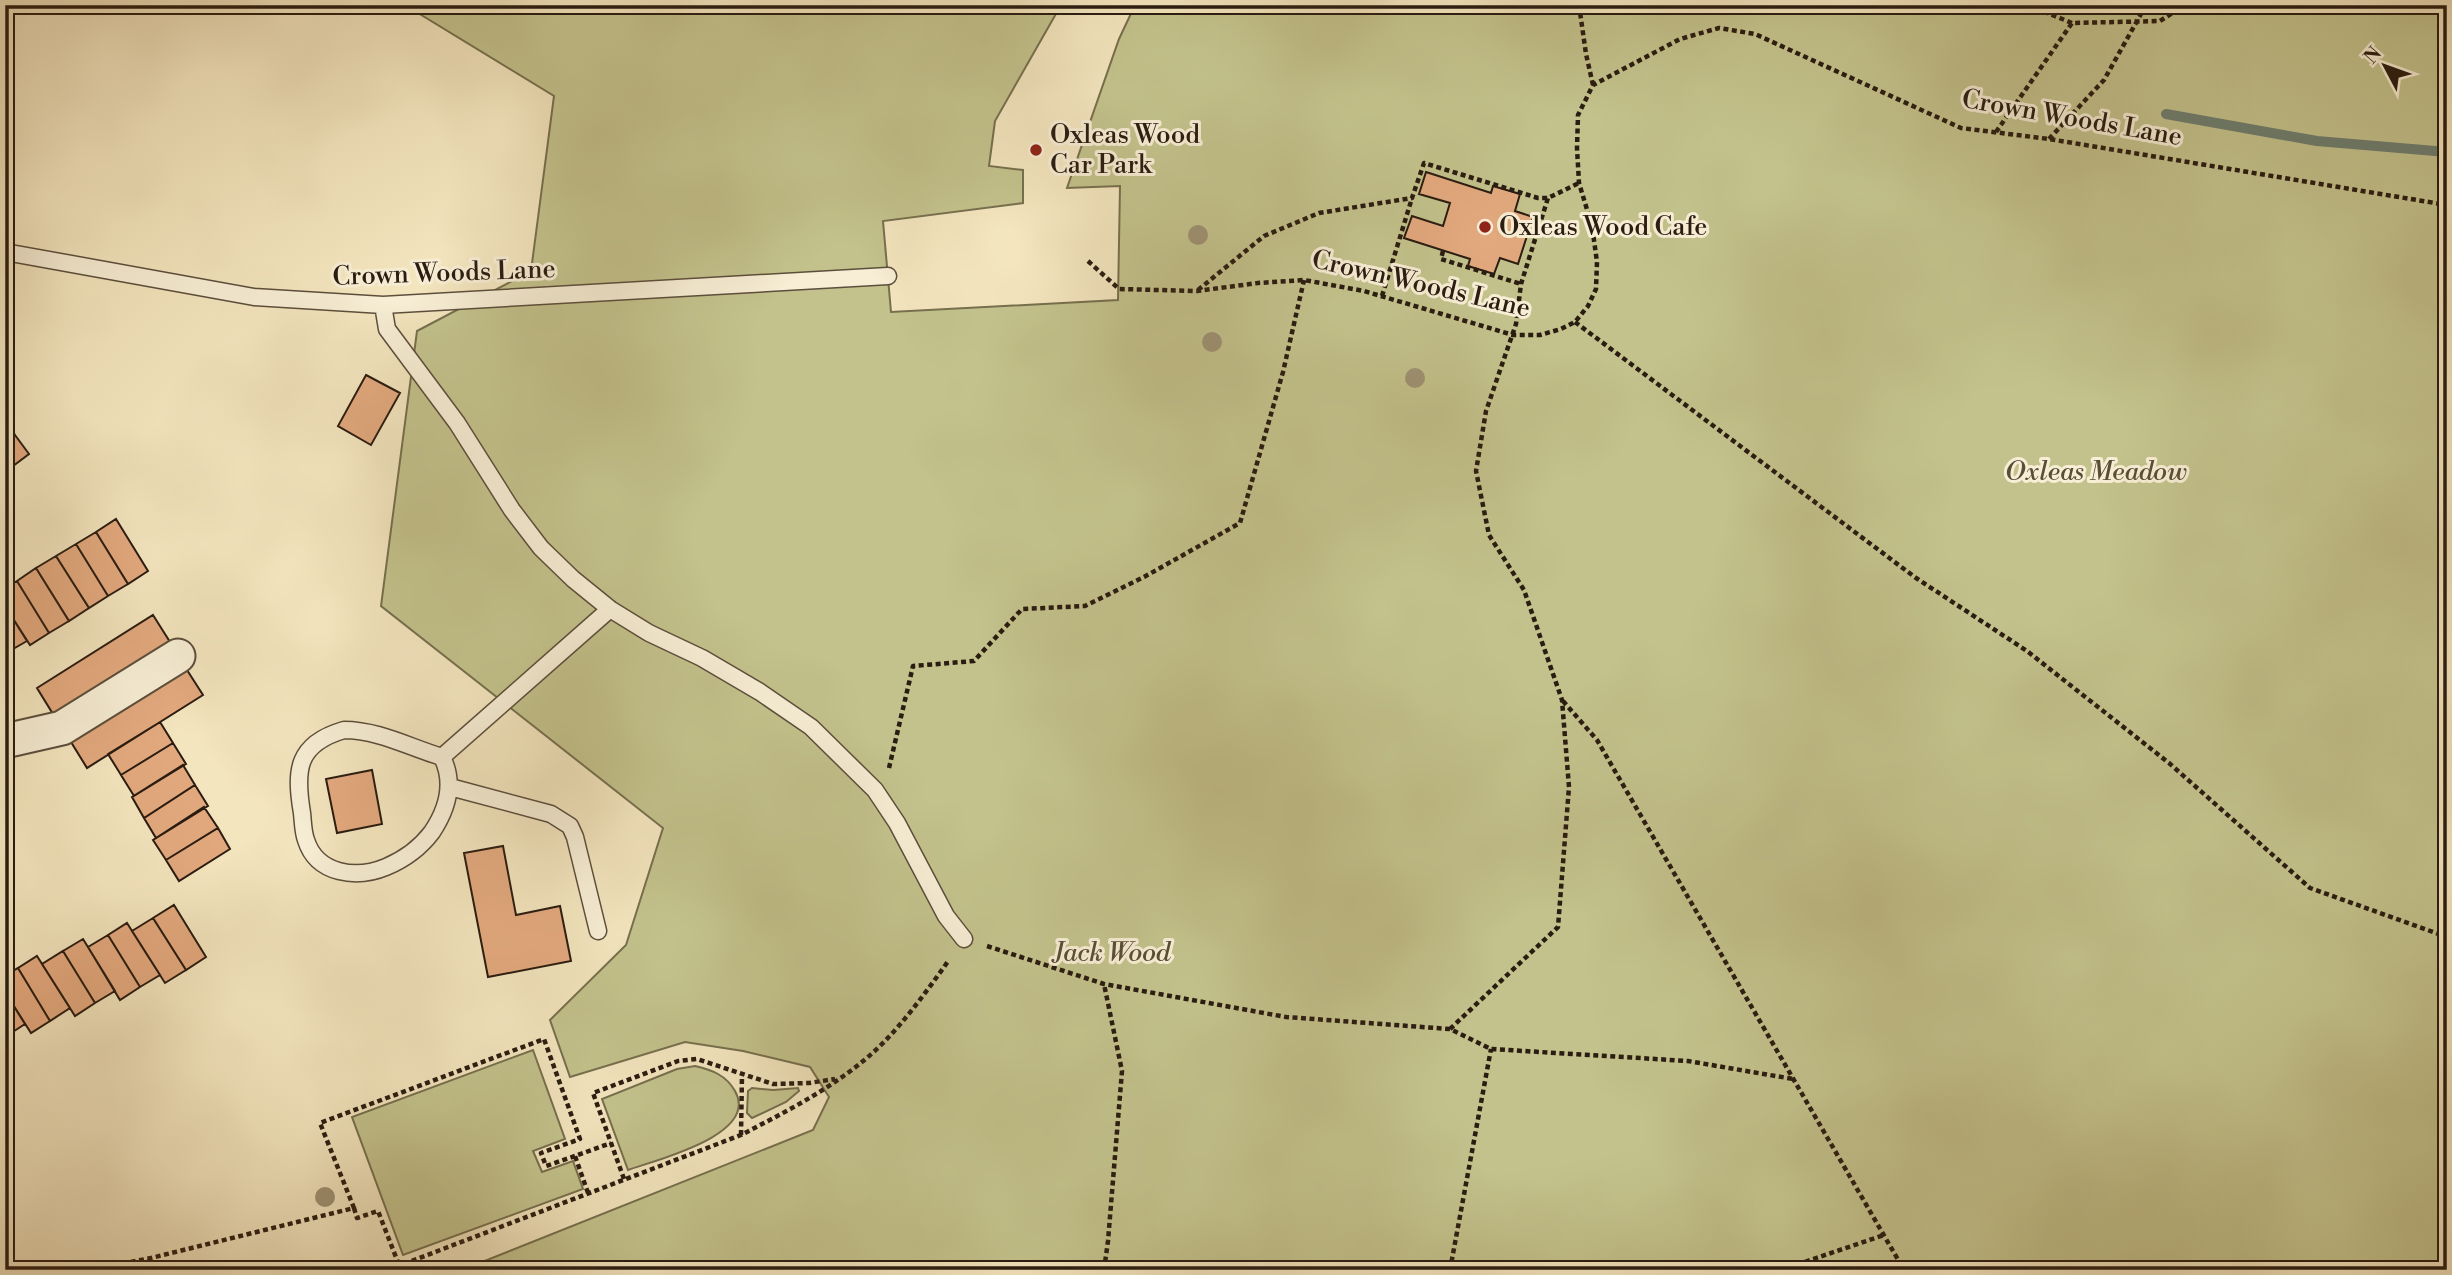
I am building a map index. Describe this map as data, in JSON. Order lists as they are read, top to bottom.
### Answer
{
  "streets": {
    "lane": ["Crown Woods Lane"]
  },
  "parks": ["Oxleas Meadow", "Jack Wood"],
  "places": ["Oxleas Wood Car Park", "Oxleas Wood Cafe"],
  "north": "top left"
}
